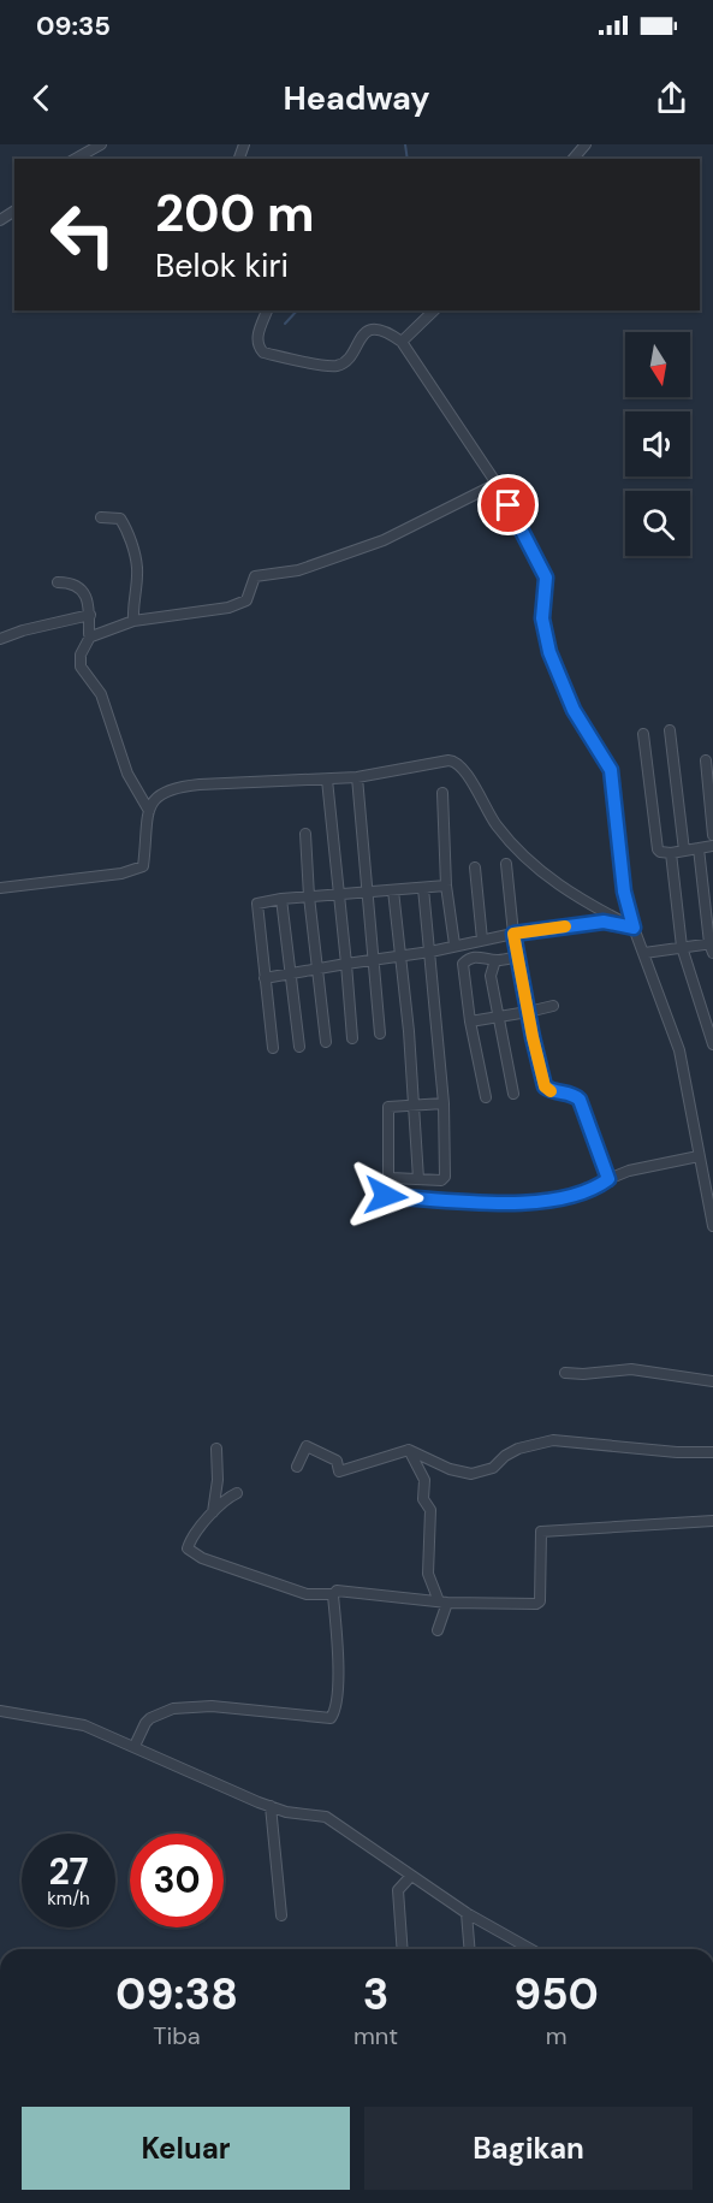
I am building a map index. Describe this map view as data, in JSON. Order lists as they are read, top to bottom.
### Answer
{
  "north": "bottom",
  "page": {
    "status": "09:35",
    "header": "Headway",
    "turn": ["200 m", "Belok kiri"],
    "speed": "27 km/h",
    "limit": "30",
    "eta": [
      "09:38",
      "Tiba",
      "3",
      "mnt",
      "950",
      "m"
    ],
    "buttons": ["Keluar", "Bagikan"]
  }
}
